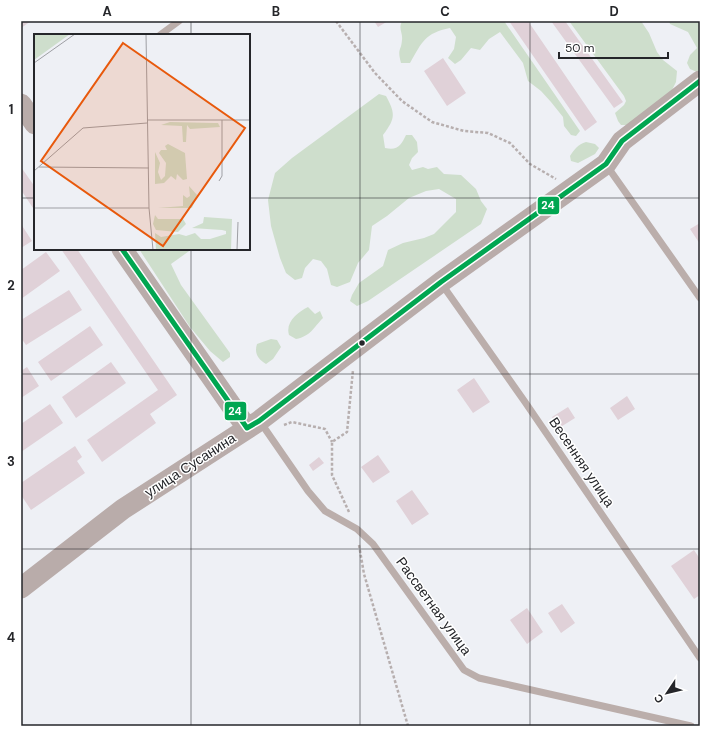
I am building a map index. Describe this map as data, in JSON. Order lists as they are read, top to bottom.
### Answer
{
  "streets": {
    "street": ["улица Сусанина"],
    "lane": ["Весенняя улица", "Рассветная улица"]
  },
  "crossings": [
    ["Весенняя улица", "улица Сусанина"],
    ["улица Сусанина", "Рассветная улица"]
  ],
  "lines": ["transit line 24"],
  "scale_bar": "50 m",
  "north": "bottom left",
  "grid": {
    "columns": [
      "A",
      "B",
      "C",
      "D"
    ],
    "rows": [
      "1",
      "2",
      "3",
      "4"
    ]
  }
}
